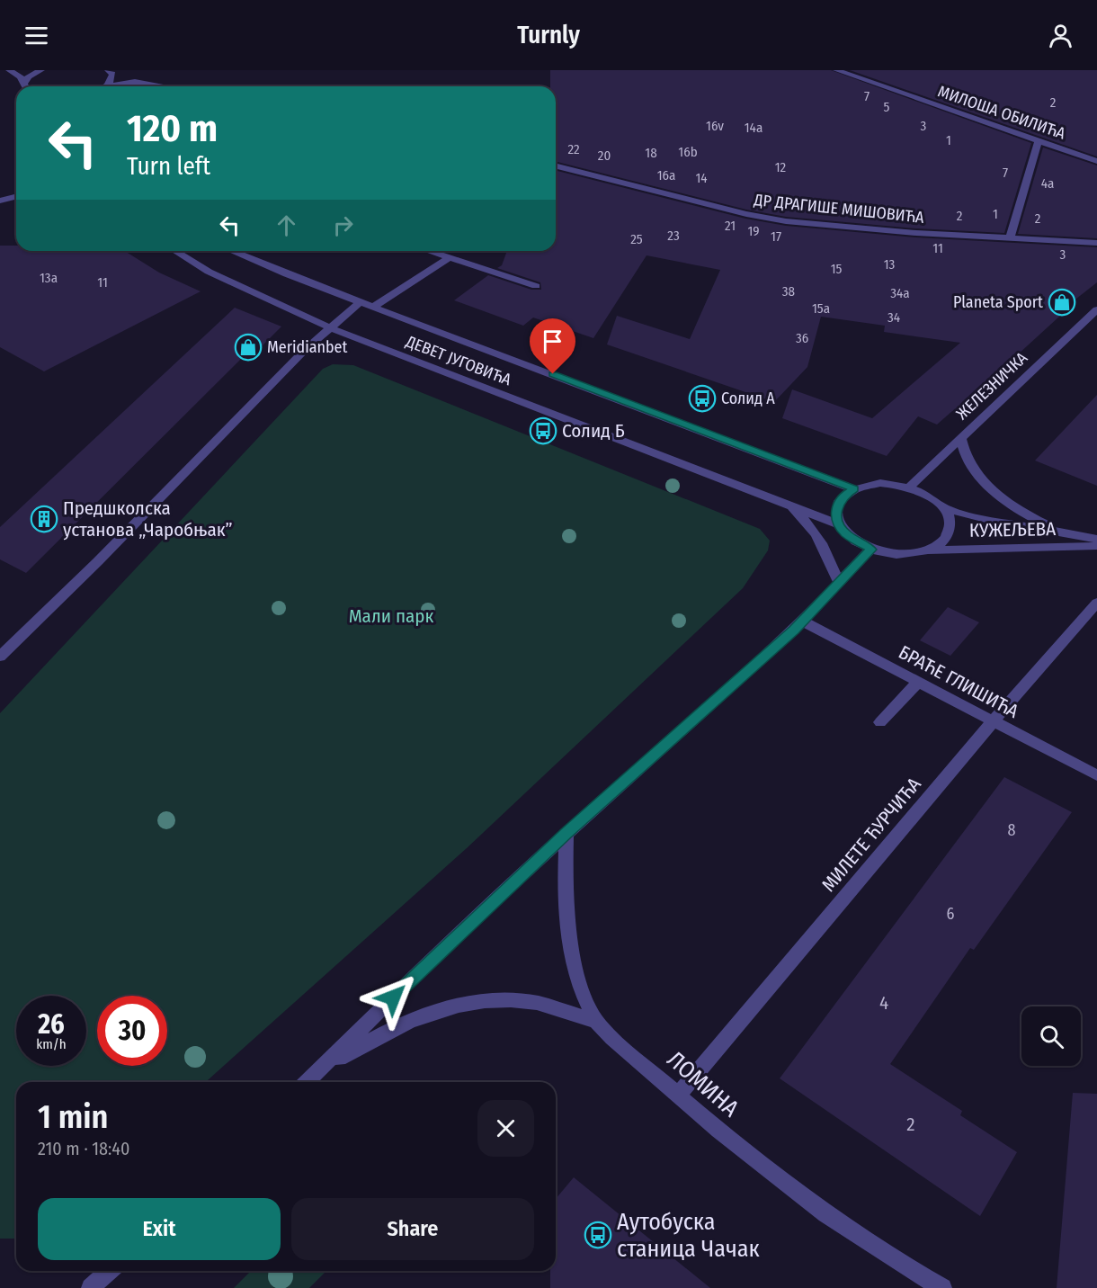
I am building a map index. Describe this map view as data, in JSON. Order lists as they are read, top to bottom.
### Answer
{
  "streets": {
    "street": [
      "МИЛОША ОБИЛИЋА",
      "ДР ДРАГИШЕ МИШОВИЋА",
      "ДЕВЕТ ЈУГОВИЋА",
      "ЖЕЛЕЗНИЧКА",
      "КУЖЕЉЕВА",
      "БРАЋЕ ГЛИШИЋА",
      "МИЛЕТЕ ЋУРЧИЋА",
      "ЛОМИНА"
    ]
  },
  "crossings": [
    ["ДЕВЕТ ЈУГОВИЋА", "ЖЕЛЕЗНИЧКА"],
    ["ДЕВЕТ ЈУГОВИЋА", "КУЖЕЉЕВА"],
    ["ЖЕЛЕЗНИЧКА", "КУЖЕЉЕВА"],
    ["БРАЋЕ ГЛИШИЋА", "МИЛЕТЕ ЋУРЧИЋА"],
    ["МИЛЕТЕ ЋУРЧИЋА", "ЛОМИНА"]
  ],
  "parks": ["Мали парк"],
  "places": {
    "shop": ["Planeta Sport", "Meridianbet"],
    "bus stop": ["Солид А", "Солид Б", "Аутобуска станица Чачак"],
    "building": ["Предшколска установа „Чаробњак”"]
  },
  "house_numbers": [
    "7",
    "2",
    "5",
    "16v",
    "3",
    "14a",
    "1",
    "22",
    "16b",
    "18",
    "20",
    "12",
    "7",
    "16a",
    "14",
    "4a",
    "1",
    "2",
    "2",
    "21",
    "19",
    "23",
    "17",
    "25",
    "11",
    "3",
    "13",
    "15",
    "13a",
    "11",
    "38",
    "34a",
    "15a",
    "34",
    "36",
    "8",
    "6",
    "4",
    "2"
  ],
  "page": {
    "header": "Turnly",
    "turn": ["120 m", "Turn left"],
    "speed": "26 km/h",
    "limit": "30",
    "heading": ["1 min", "210 m · 18:40"],
    "buttons": ["Exit", "Share"]
  }
}
